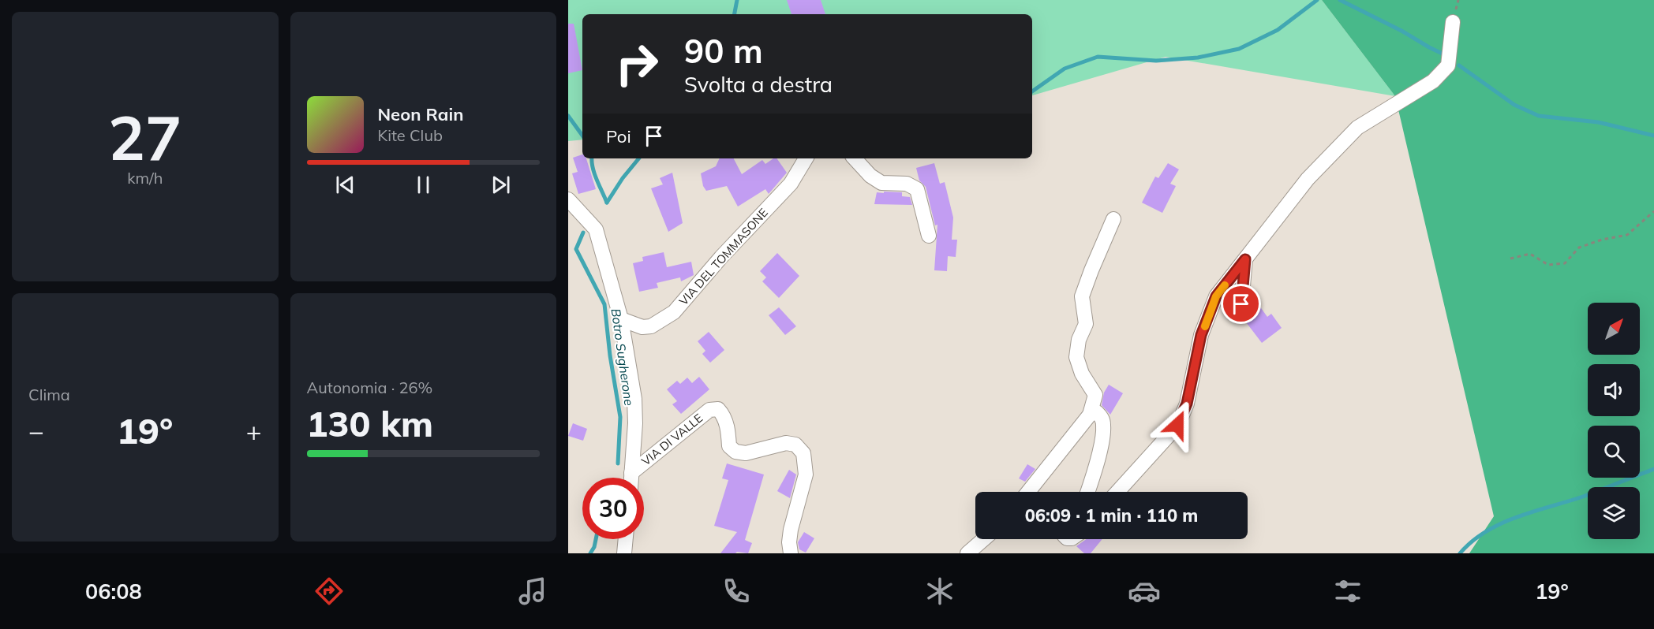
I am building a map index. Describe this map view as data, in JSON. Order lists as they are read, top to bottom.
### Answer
{
  "streets": {
    "street": ["VIA DEL TOMMASONE", "VIA DI VALLE"]
  },
  "crossings": [
    ["VIA DEL TOMMASONE", "VIA DI VALLE"]
  ],
  "water": ["Botro Sugherone"],
  "north": "top right",
  "page": {
    "tile": [
      ["27", "km/h"],
      "Clima",
      ["Autonomia · 26%", "130 km"]
    ],
    "turn": ["90 m", "Svolta a destra"],
    "song": ["Neon Rain", "Kite Club"],
    "then": "Poi",
    "heat": ["−", "19°", "+"],
    "limit": "30",
    "trip": "06:09 · 1 min · 110 m",
    "tabs": ["06:08", "19°"]
  }
}
